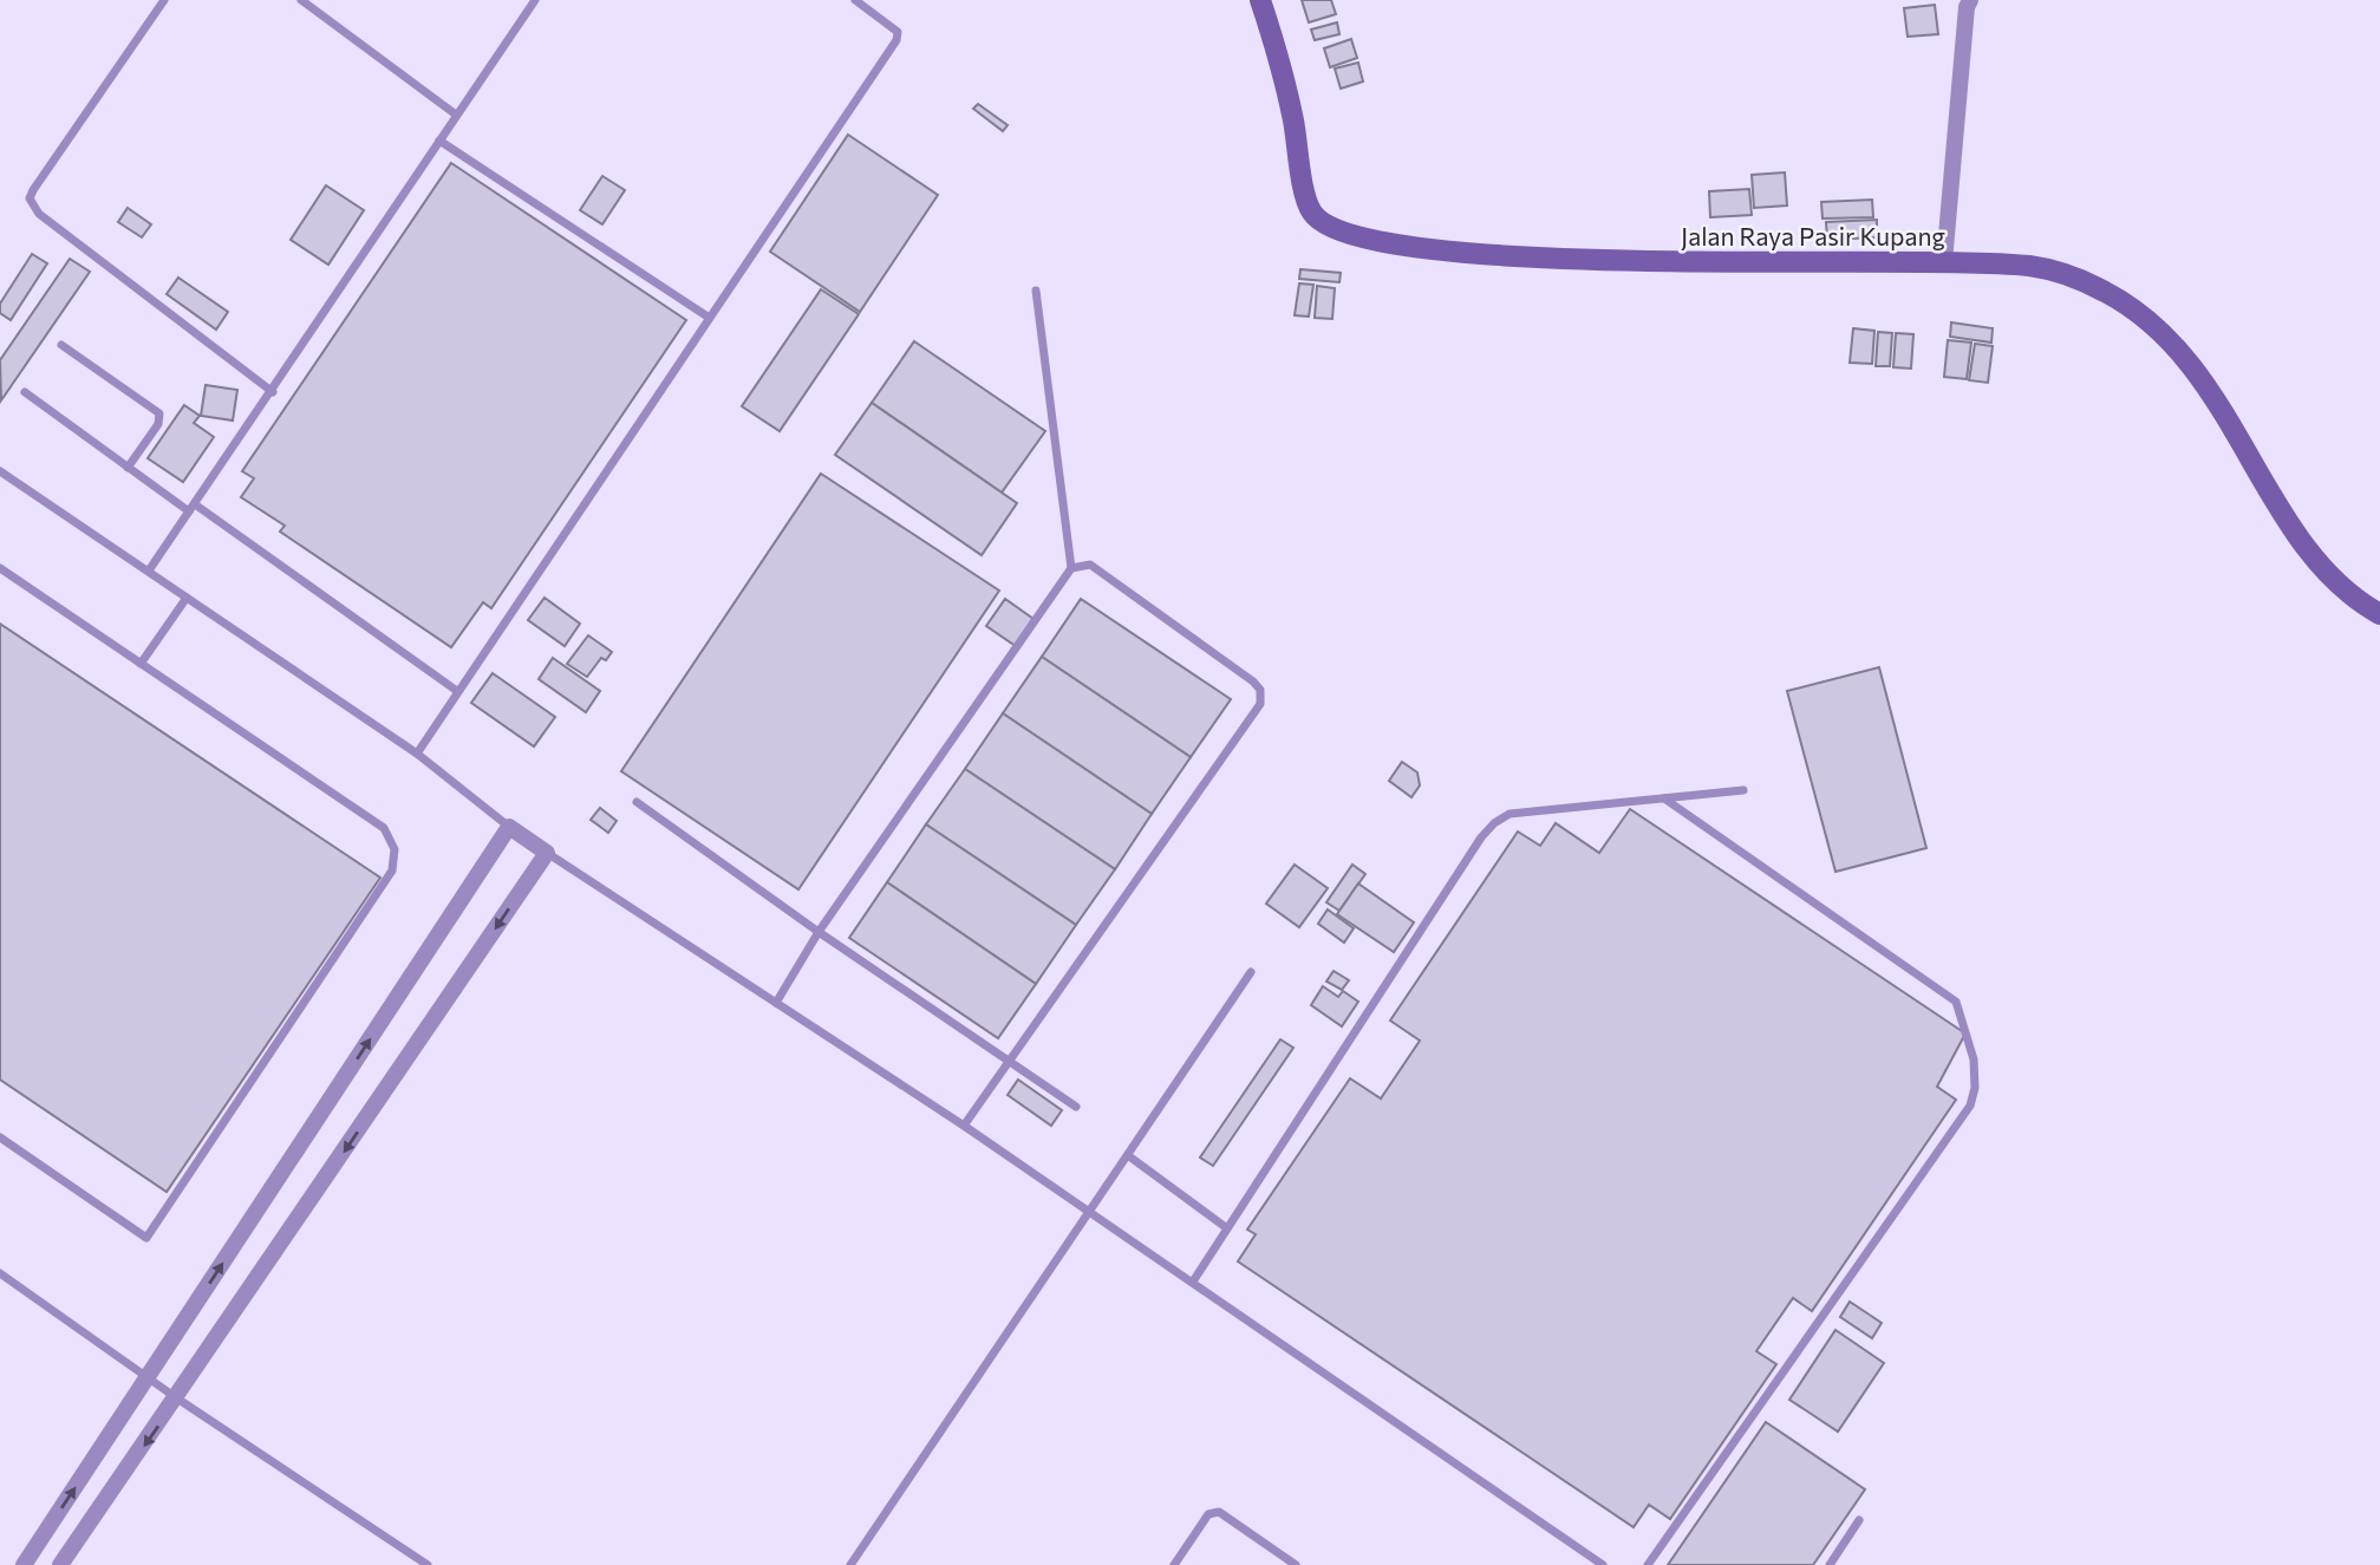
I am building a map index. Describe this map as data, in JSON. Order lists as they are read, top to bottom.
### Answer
{
  "streets": {
    "street": ["Jalan Raya Pasir Kupang"]
  }
}
